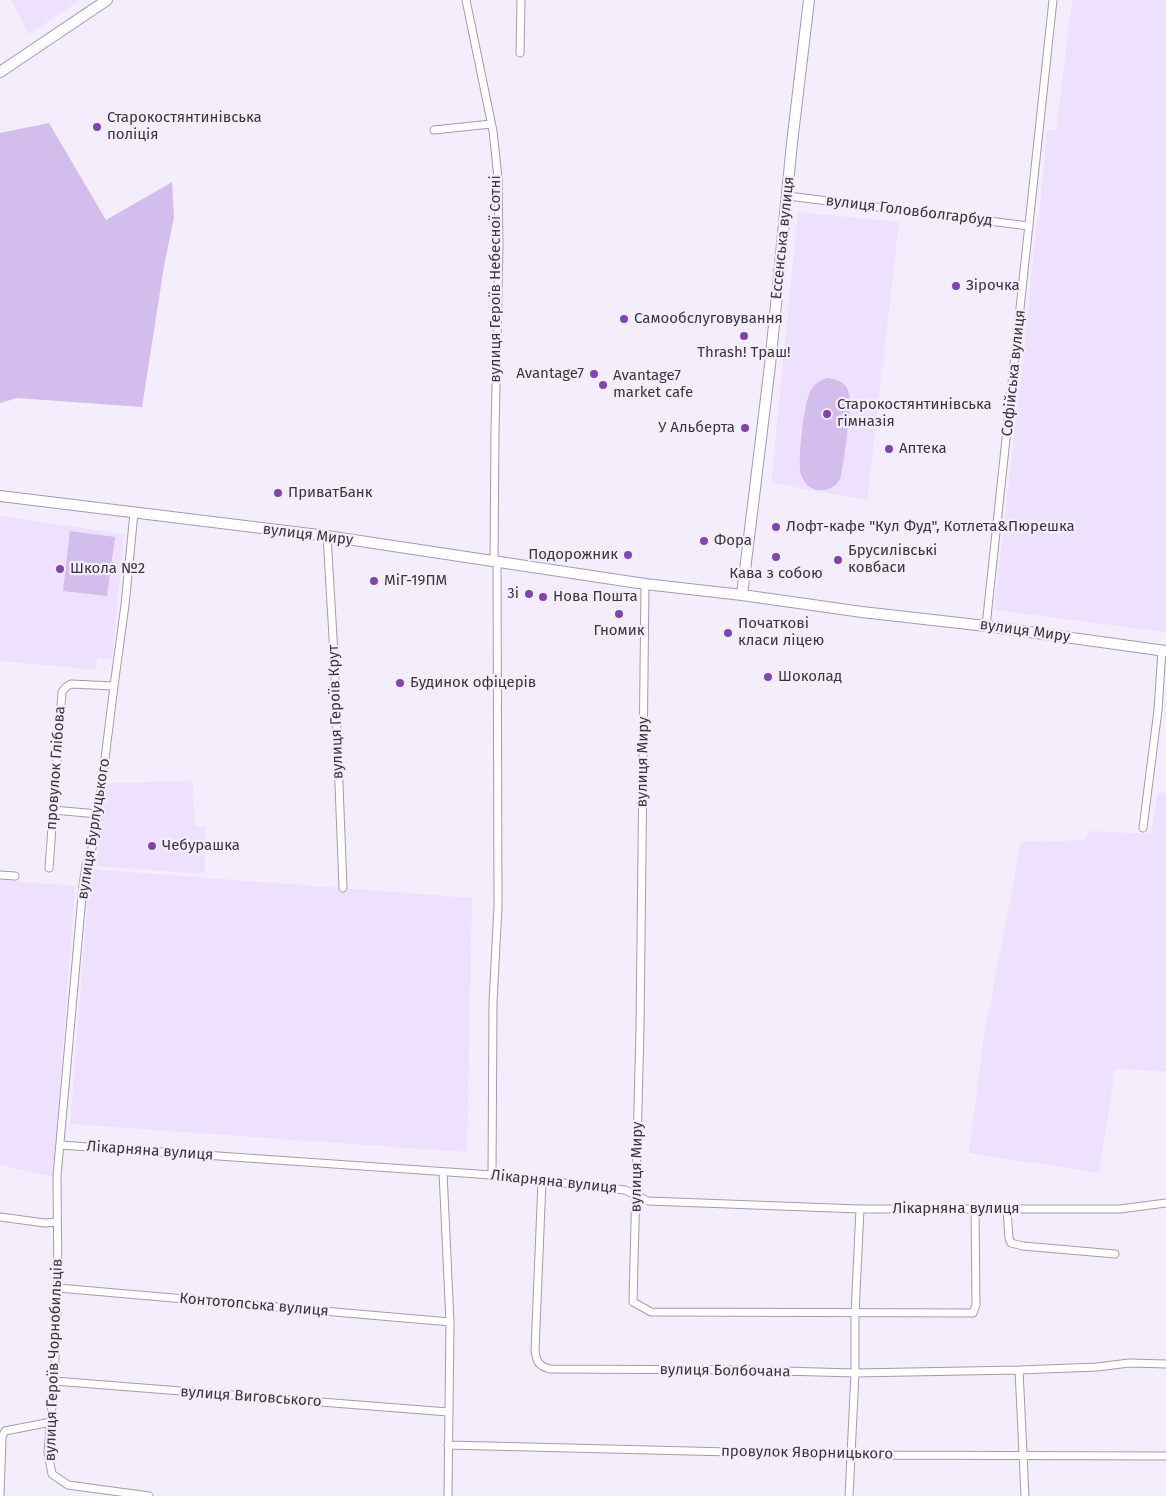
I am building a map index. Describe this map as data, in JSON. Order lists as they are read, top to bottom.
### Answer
{
  "streets": {
    "main road": ["Ессенська вулиця", "вулиця Миру"],
    "street": [
      "вулиця Головболгарбуд",
      "вулиця Героїв Небесної Сотні",
      "Софійська вулиця",
      "вулиця Героїв Крут",
      "провулок Глібова",
      "вулиця Бурлуцького",
      "Лікарняна вулиця",
      "Контотопська вулиця",
      "вулиця Героїв Чорнобильців",
      "вулиця Болбочана",
      "вулиця Виговського",
      "провулок Яворницького"
    ]
  },
  "crossings": [
    ["вулиця Головболгарбуд", "Ессенська вулиця"],
    ["вулиця Головболгарбуд", "Софійська вулиця"],
    ["Ессенська вулиця", "вулиця Миру"],
    ["вулиця Героїв Небесної Сотні", "вулиця Миру"],
    ["вулиця Героїв Небесної Сотні", "Лікарняна вулиця"],
    ["Софійська вулиця", "вулиця Миру"],
    ["вулиця Миру", "вулиця Героїв Крут"],
    ["вулиця Миру", "вулиця Бурлуцького"],
    ["вулиця Миру", "Лікарняна вулиця"],
    ["провулок Глібова", "вулиця Бурлуцького"],
    ["вулиця Бурлуцького", "Лікарняна вулиця"],
    ["вулиця Бурлуцького", "вулиця Героїв Чорнобильців"],
    ["Лікарняна вулиця", "вулиця Героїв Чорнобильців"],
    ["Лікарняна вулиця", "вулиця Болбочана"],
    ["Контотопська вулиця", "вулиця Героїв Чорнобильців"],
    ["вулиця Героїв Чорнобильців", "вулиця Виговського"]
  ],
  "places": [
    "Старокостянтинівська поліція",
    "Зірочка",
    "Самообслуговування",
    "Thrash! Траш!",
    "Avantage7",
    "Avantage7 market cafe",
    "Старокостянтинівська гімназія",
    "У Альберта",
    "Аптека",
    "ПриватБанк",
    "Лофт-кафе \"Кул Фуд\", Котлета&Пюрешка",
    "Фора",
    "Подорожник",
    "Кава з собою",
    "Брусилівські ковбаси",
    "Школа №2",
    "МіГ-19ПМ",
    "3і",
    "Нова Пошта",
    "Гномик",
    "Початкові класи ліцею",
    "Шоколад",
    "Будинок офіцерів",
    "Чебурашка"
  ]
}
